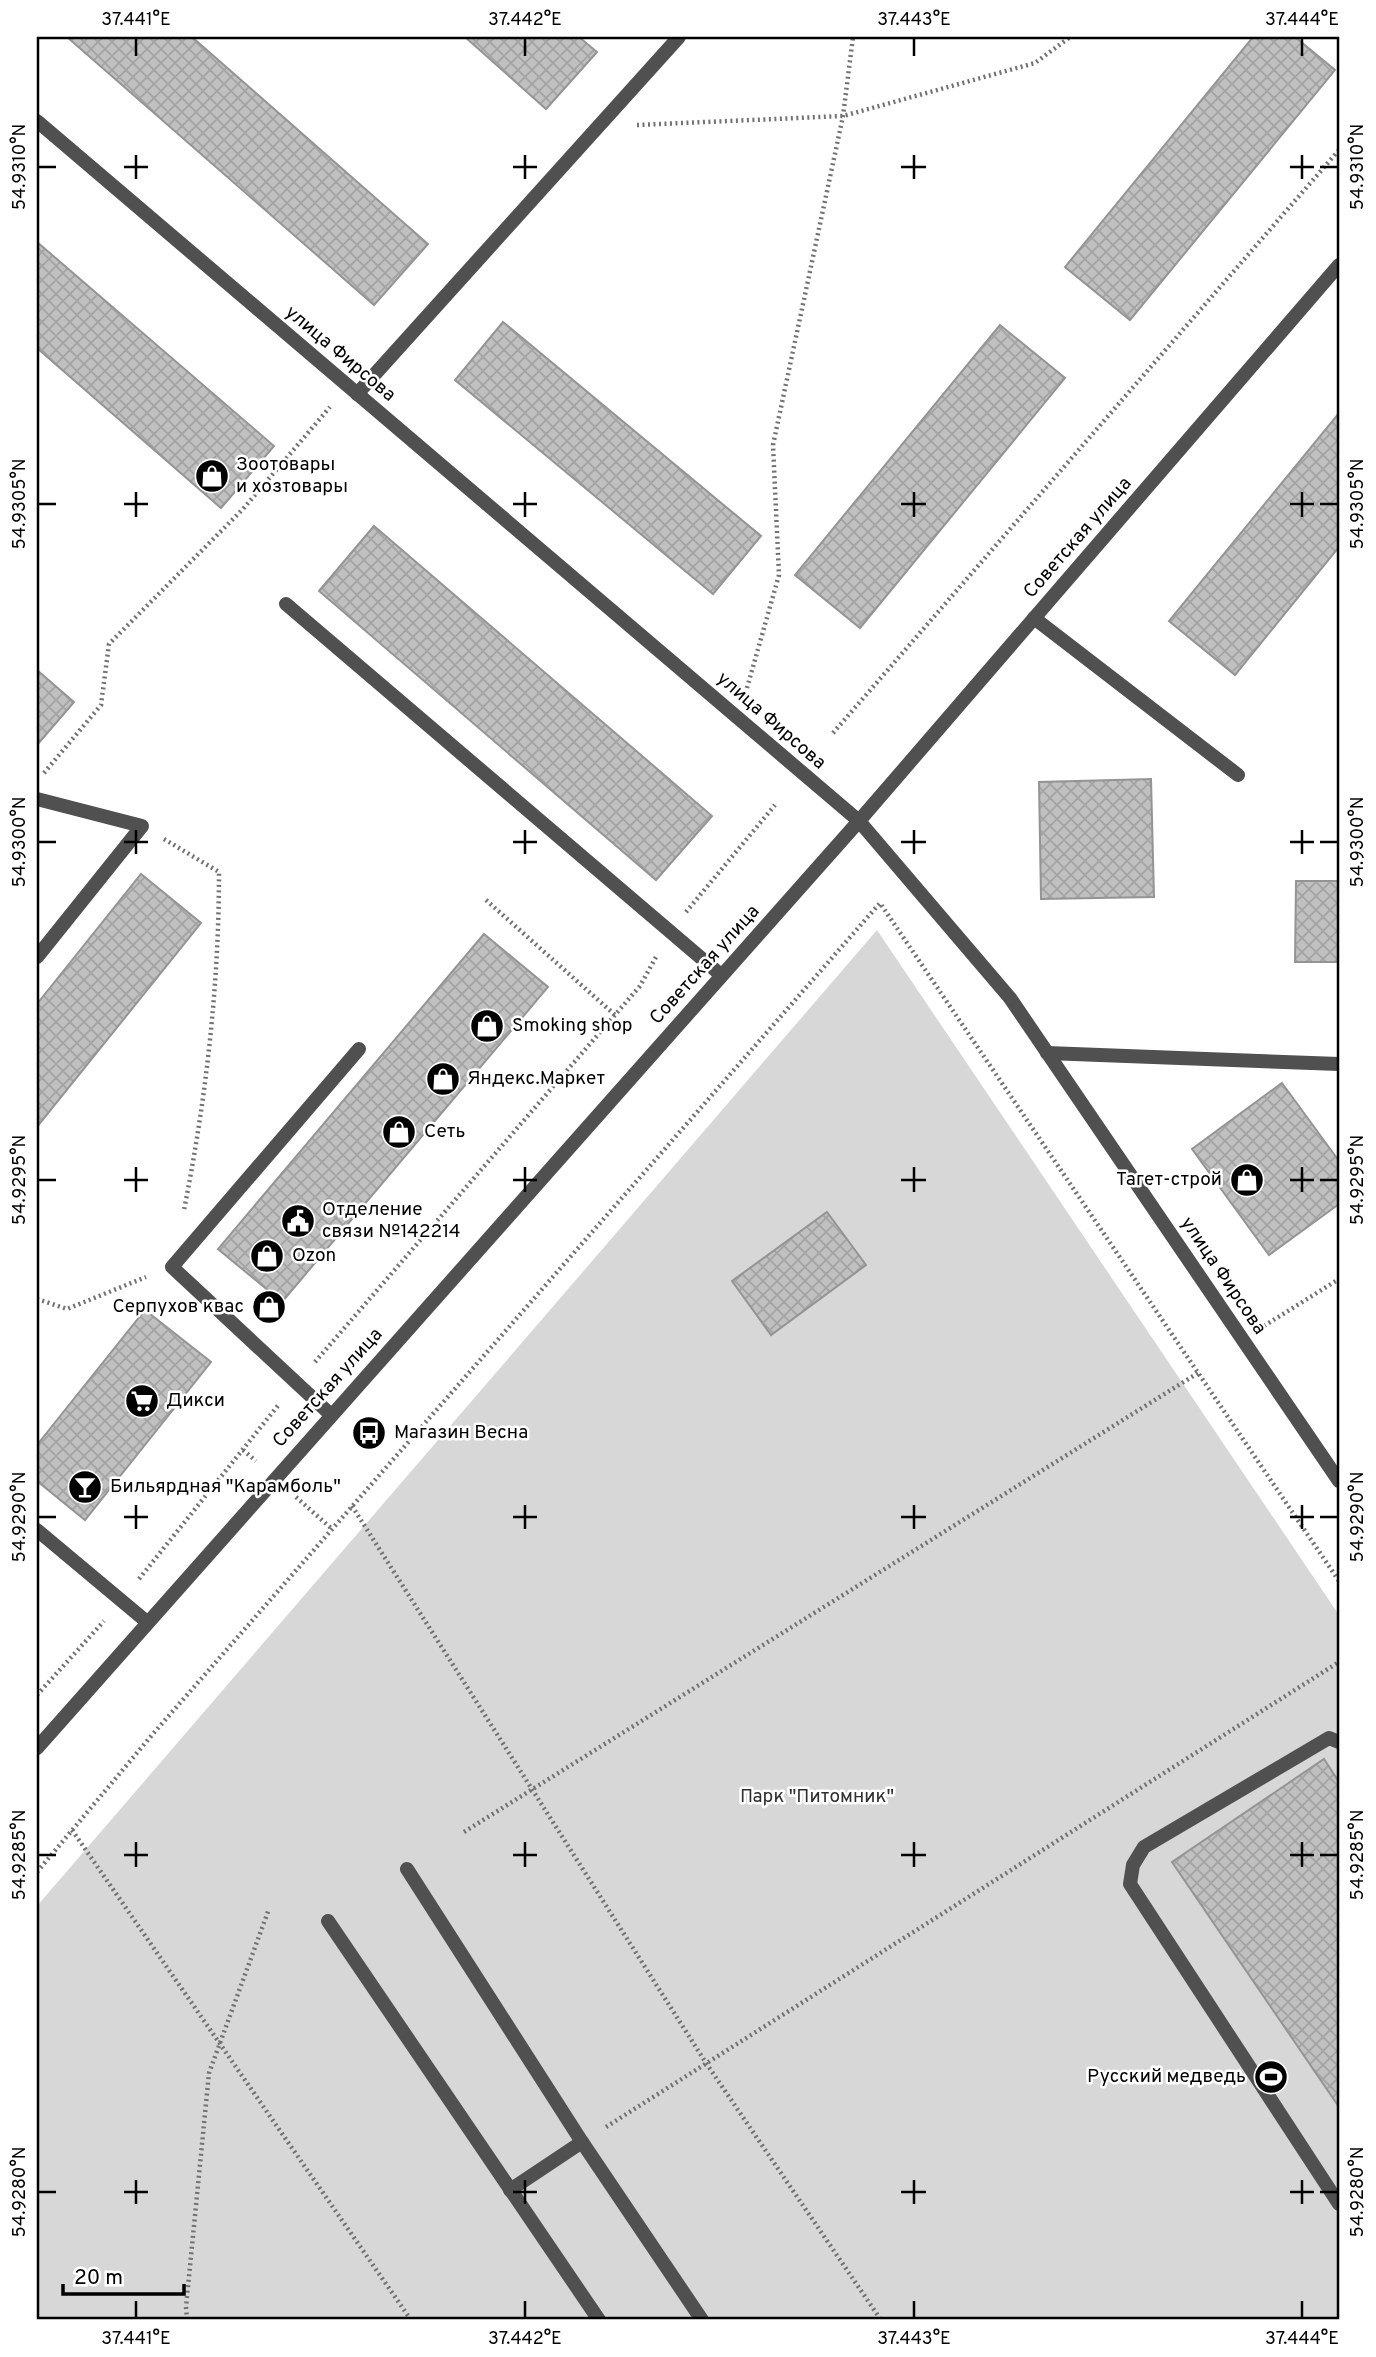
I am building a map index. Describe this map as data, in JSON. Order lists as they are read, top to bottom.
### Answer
{
  "streets": {
    "street": ["улица Фирсова", "Советская улица"]
  },
  "crossings": [
    ["улица Фирсова", "Советская улица"]
  ],
  "parks": ["Парк \"Питомник\""],
  "places": {
    "shop": [
      "Зоотовары и хозтовары",
      "Smoking shop",
      "Яндекс.Маркет",
      "Сеть",
      "Тагет-строй",
      "Ozon",
      "Серпухов квас"
    ],
    "public building": ["Отделение связи №142214"],
    "supermarket": ["Дикси"],
    "bus stop": ["Магазин Весна"],
    "bar": ["Бильярдная \"Карамболь\""],
    "sports": ["Русский медведь"]
  },
  "scale_bar": "20 m",
  "coordinates": [
    "37.441°E",
    "37.442°E",
    "37.443°E",
    "37.444°E",
    "54.9310°N",
    "54.9305°N",
    "54.9300°N",
    "54.9295°N",
    "54.9290°N",
    "54.9285°N",
    "54.9280°N"
  ]
}
